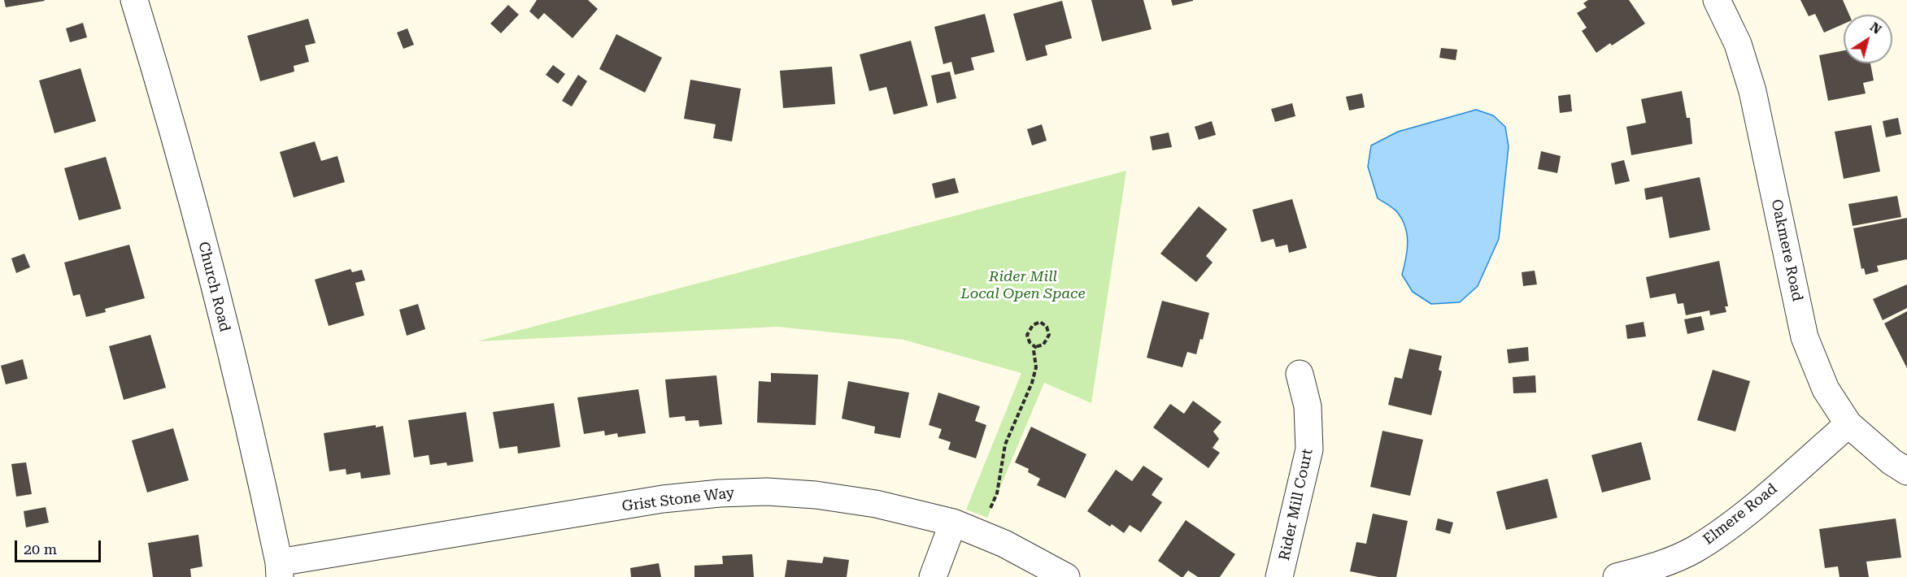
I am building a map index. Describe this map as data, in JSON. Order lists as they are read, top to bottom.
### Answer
{
  "streets": {
    "street": [
      "Oakmere Road",
      "Church Road",
      "Grist Stone Way",
      "Rider Mill Court",
      "Elmere Road"
    ]
  },
  "crossings": [
    ["Oakmere Road", "Elmere Road"],
    ["Church Road", "Grist Stone Way"]
  ],
  "parks": ["Rider Mill Local Open Space"],
  "scale_bar": "20 m",
  "north": "top right"
}
